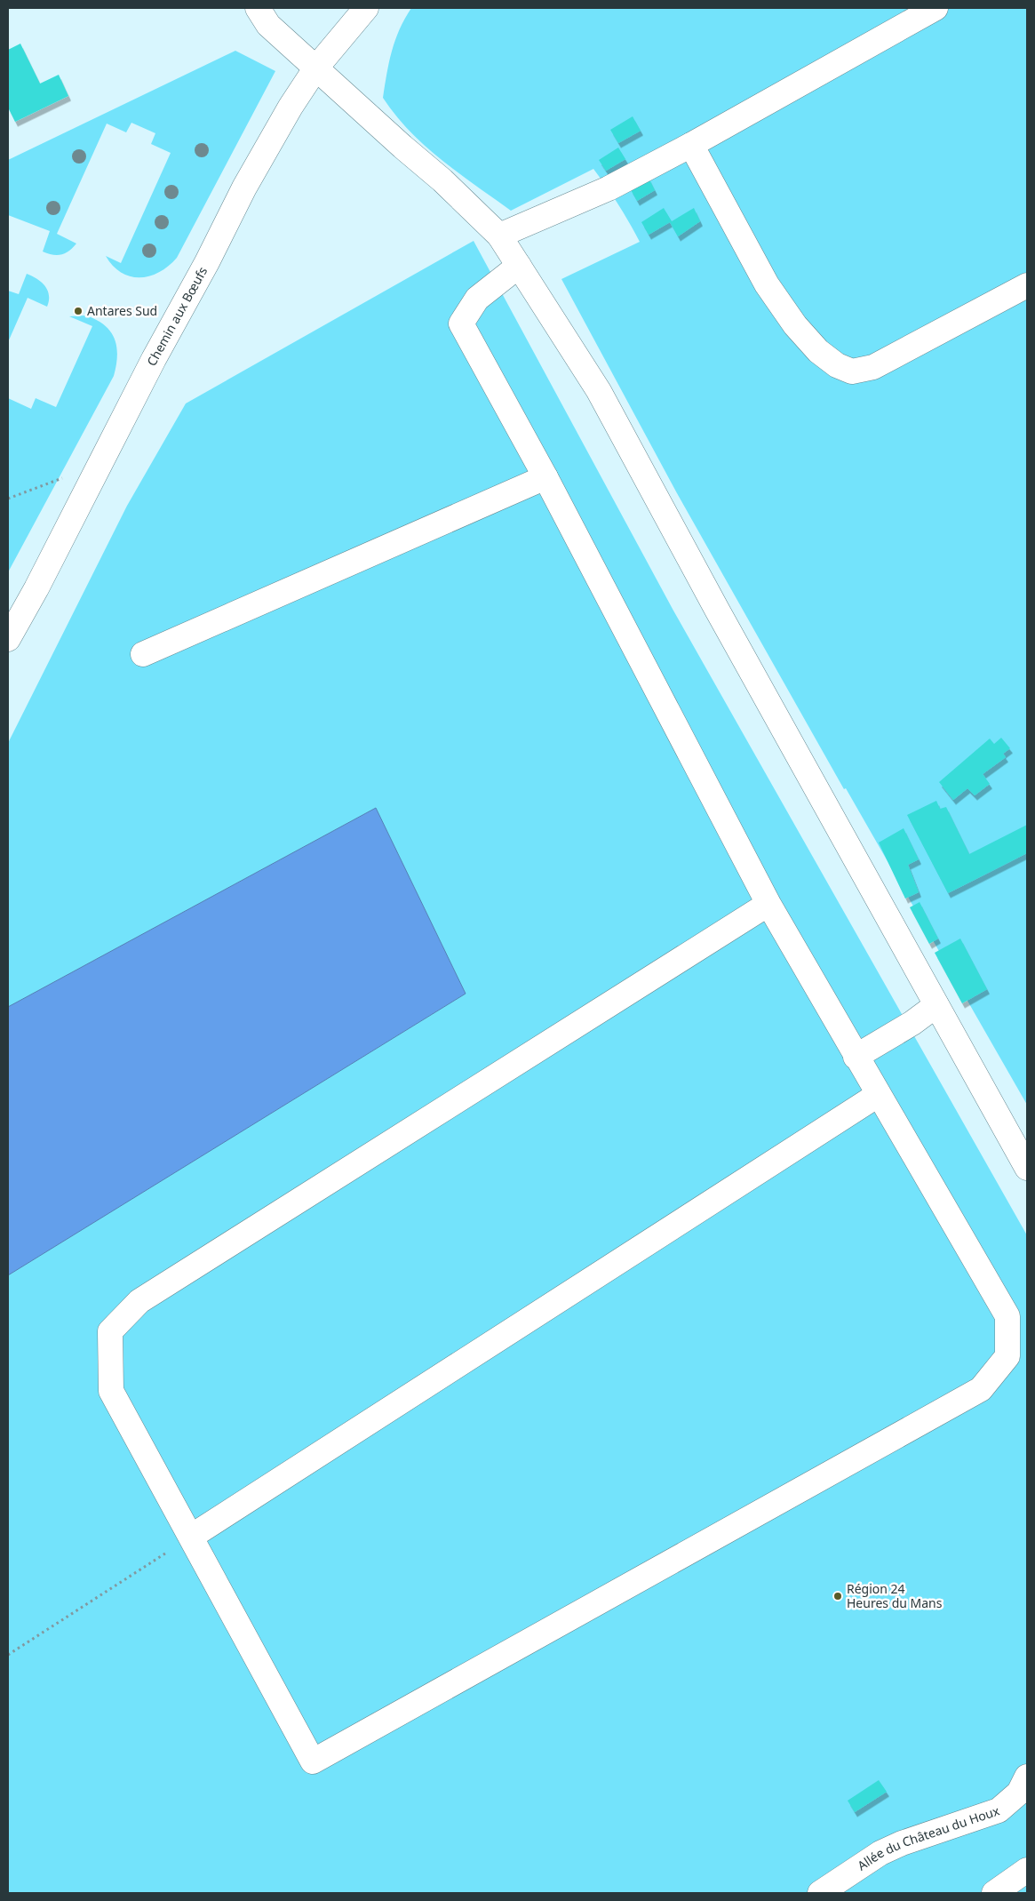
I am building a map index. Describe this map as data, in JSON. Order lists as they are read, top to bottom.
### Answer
{
  "streets": {
    "street": ["Chemin aux Bœufs", "Allée du Château du Houx"]
  },
  "places": ["Antares Sud", "Région 24 Heures du Mans"]
}
